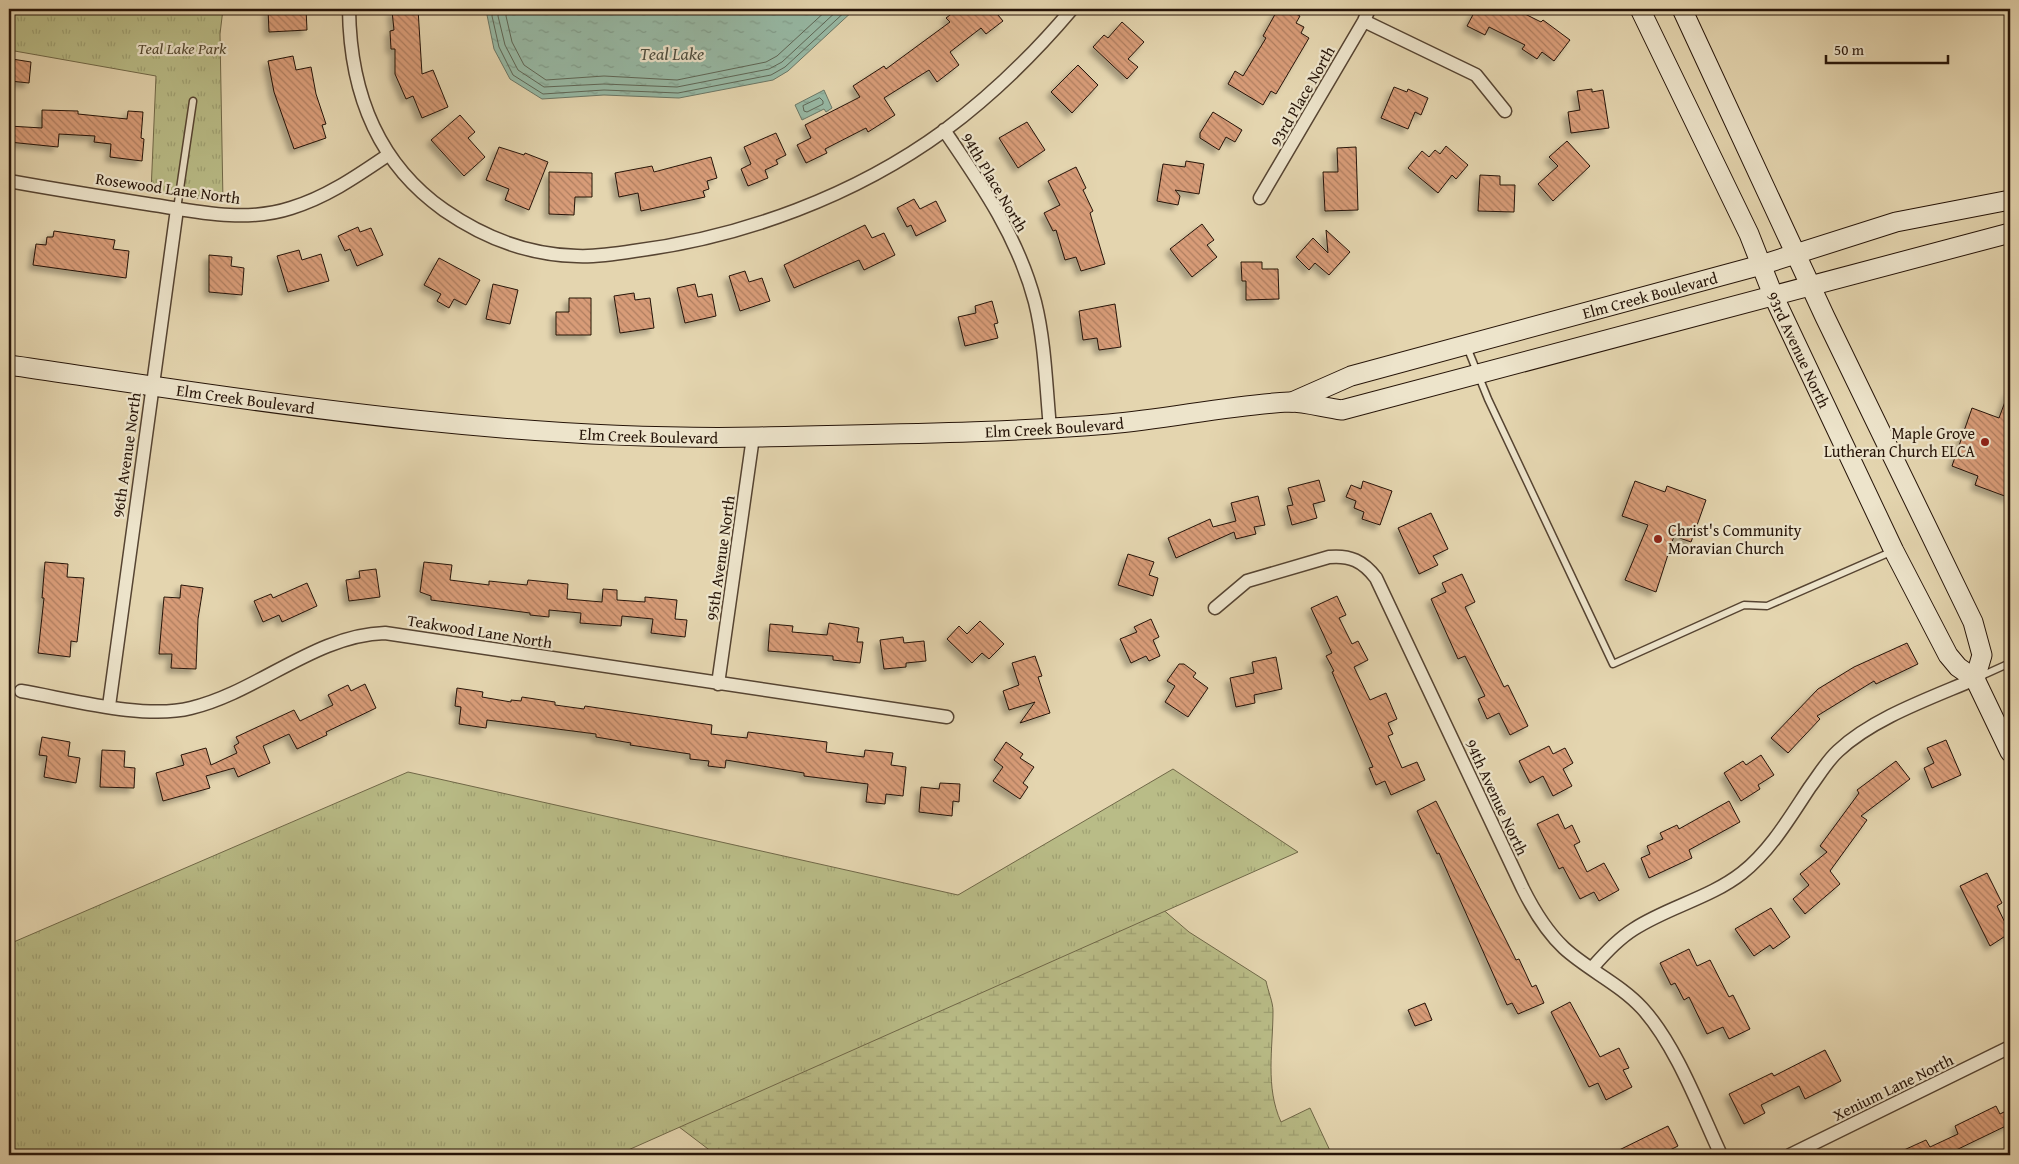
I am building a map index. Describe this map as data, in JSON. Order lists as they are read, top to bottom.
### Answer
{
  "streets": {
    "main road": ["Elm Creek Boulevard", "93rd Avenue North"],
    "street": [
      "93rd Place North",
      "94th Place North",
      "Rosewood Lane North",
      "96th Avenue North",
      "95th Avenue North",
      "Teakwood Lane North",
      "94th Avenue North",
      "Xenium Lane North"
    ]
  },
  "crossings": [
    ["94th Place North", "Elm Creek Boulevard"],
    ["Rosewood Lane North", "96th Avenue North"],
    ["Elm Creek Boulevard", "93rd Avenue North"],
    ["Elm Creek Boulevard", "96th Avenue North"],
    ["Elm Creek Boulevard", "95th Avenue North"],
    ["96th Avenue North", "Teakwood Lane North"],
    ["95th Avenue North", "Teakwood Lane North"]
  ],
  "water": ["Teal Lake"],
  "parks": ["Teal Lake Park"],
  "places": ["Maple Grove Lutheran Church ELCA", "Christ's Community Moravian Church"],
  "scale_bar": "50 m"
}
